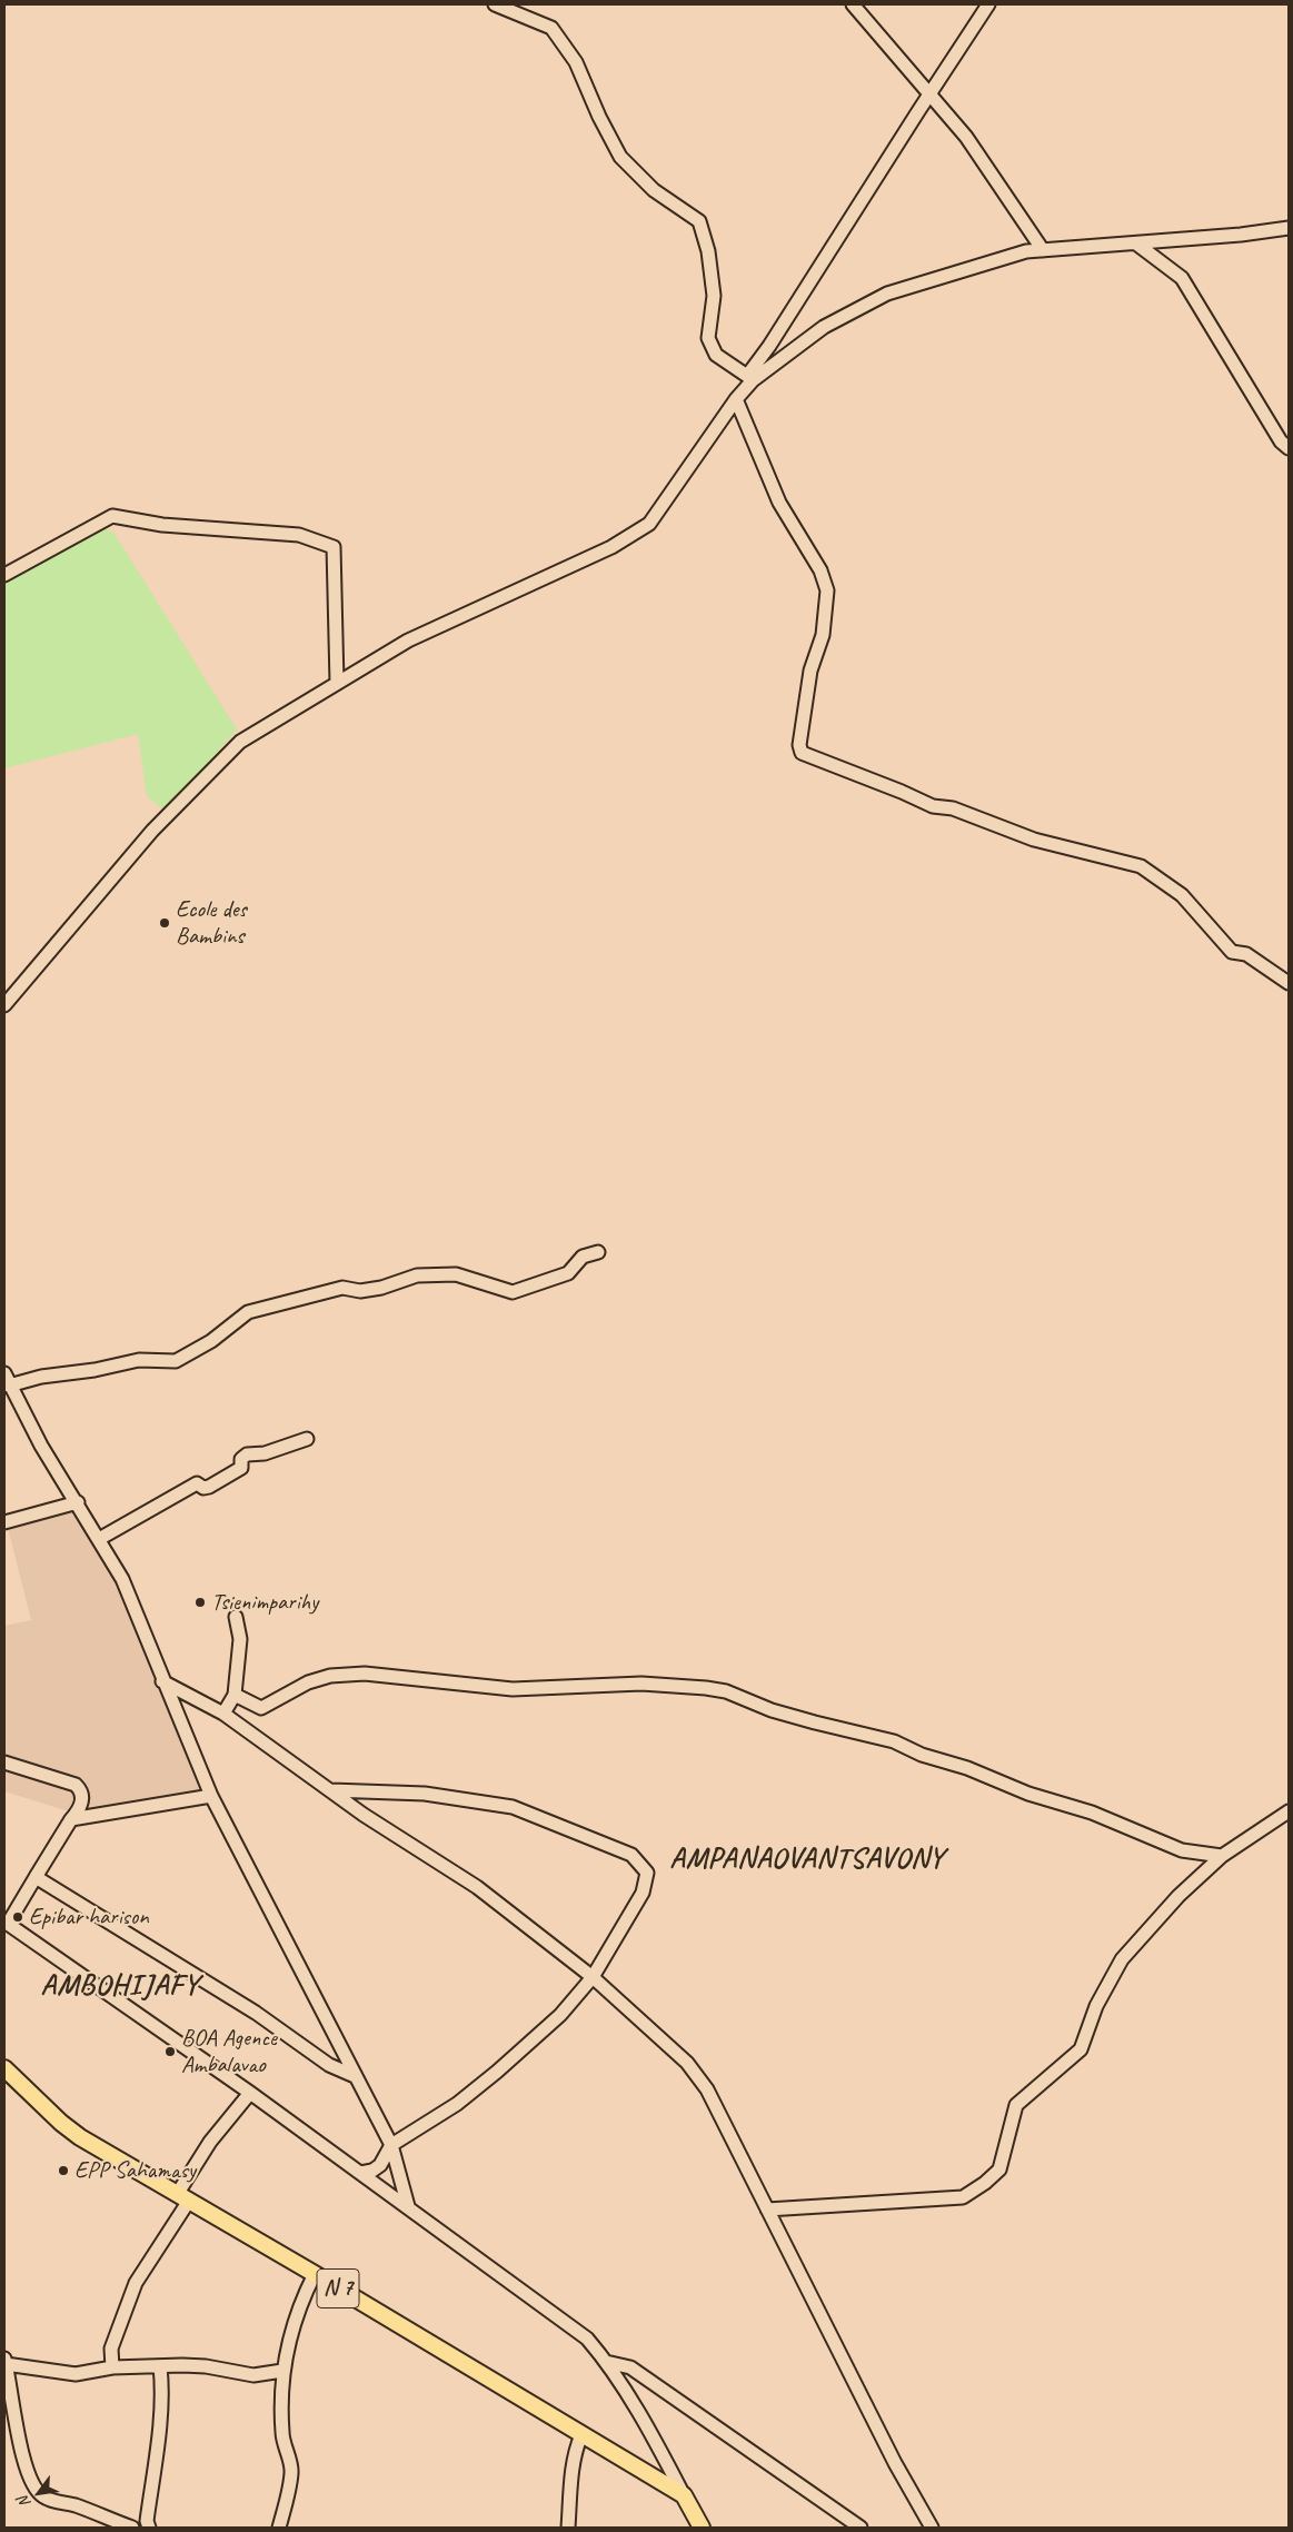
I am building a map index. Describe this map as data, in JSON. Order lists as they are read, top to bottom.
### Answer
{
  "streets": {
    "main road": ["N 7"]
  },
  "districts": ["AMPANAOVANTSAVONY", "AMBOHIJAFY"],
  "places": [
    "Ecole des Bambins",
    "Tsienimparihy",
    "Epibar harison",
    "BOA Agence Ambalavao",
    "EPP Sahamasy"
  ],
  "north": "bottom left"
}
